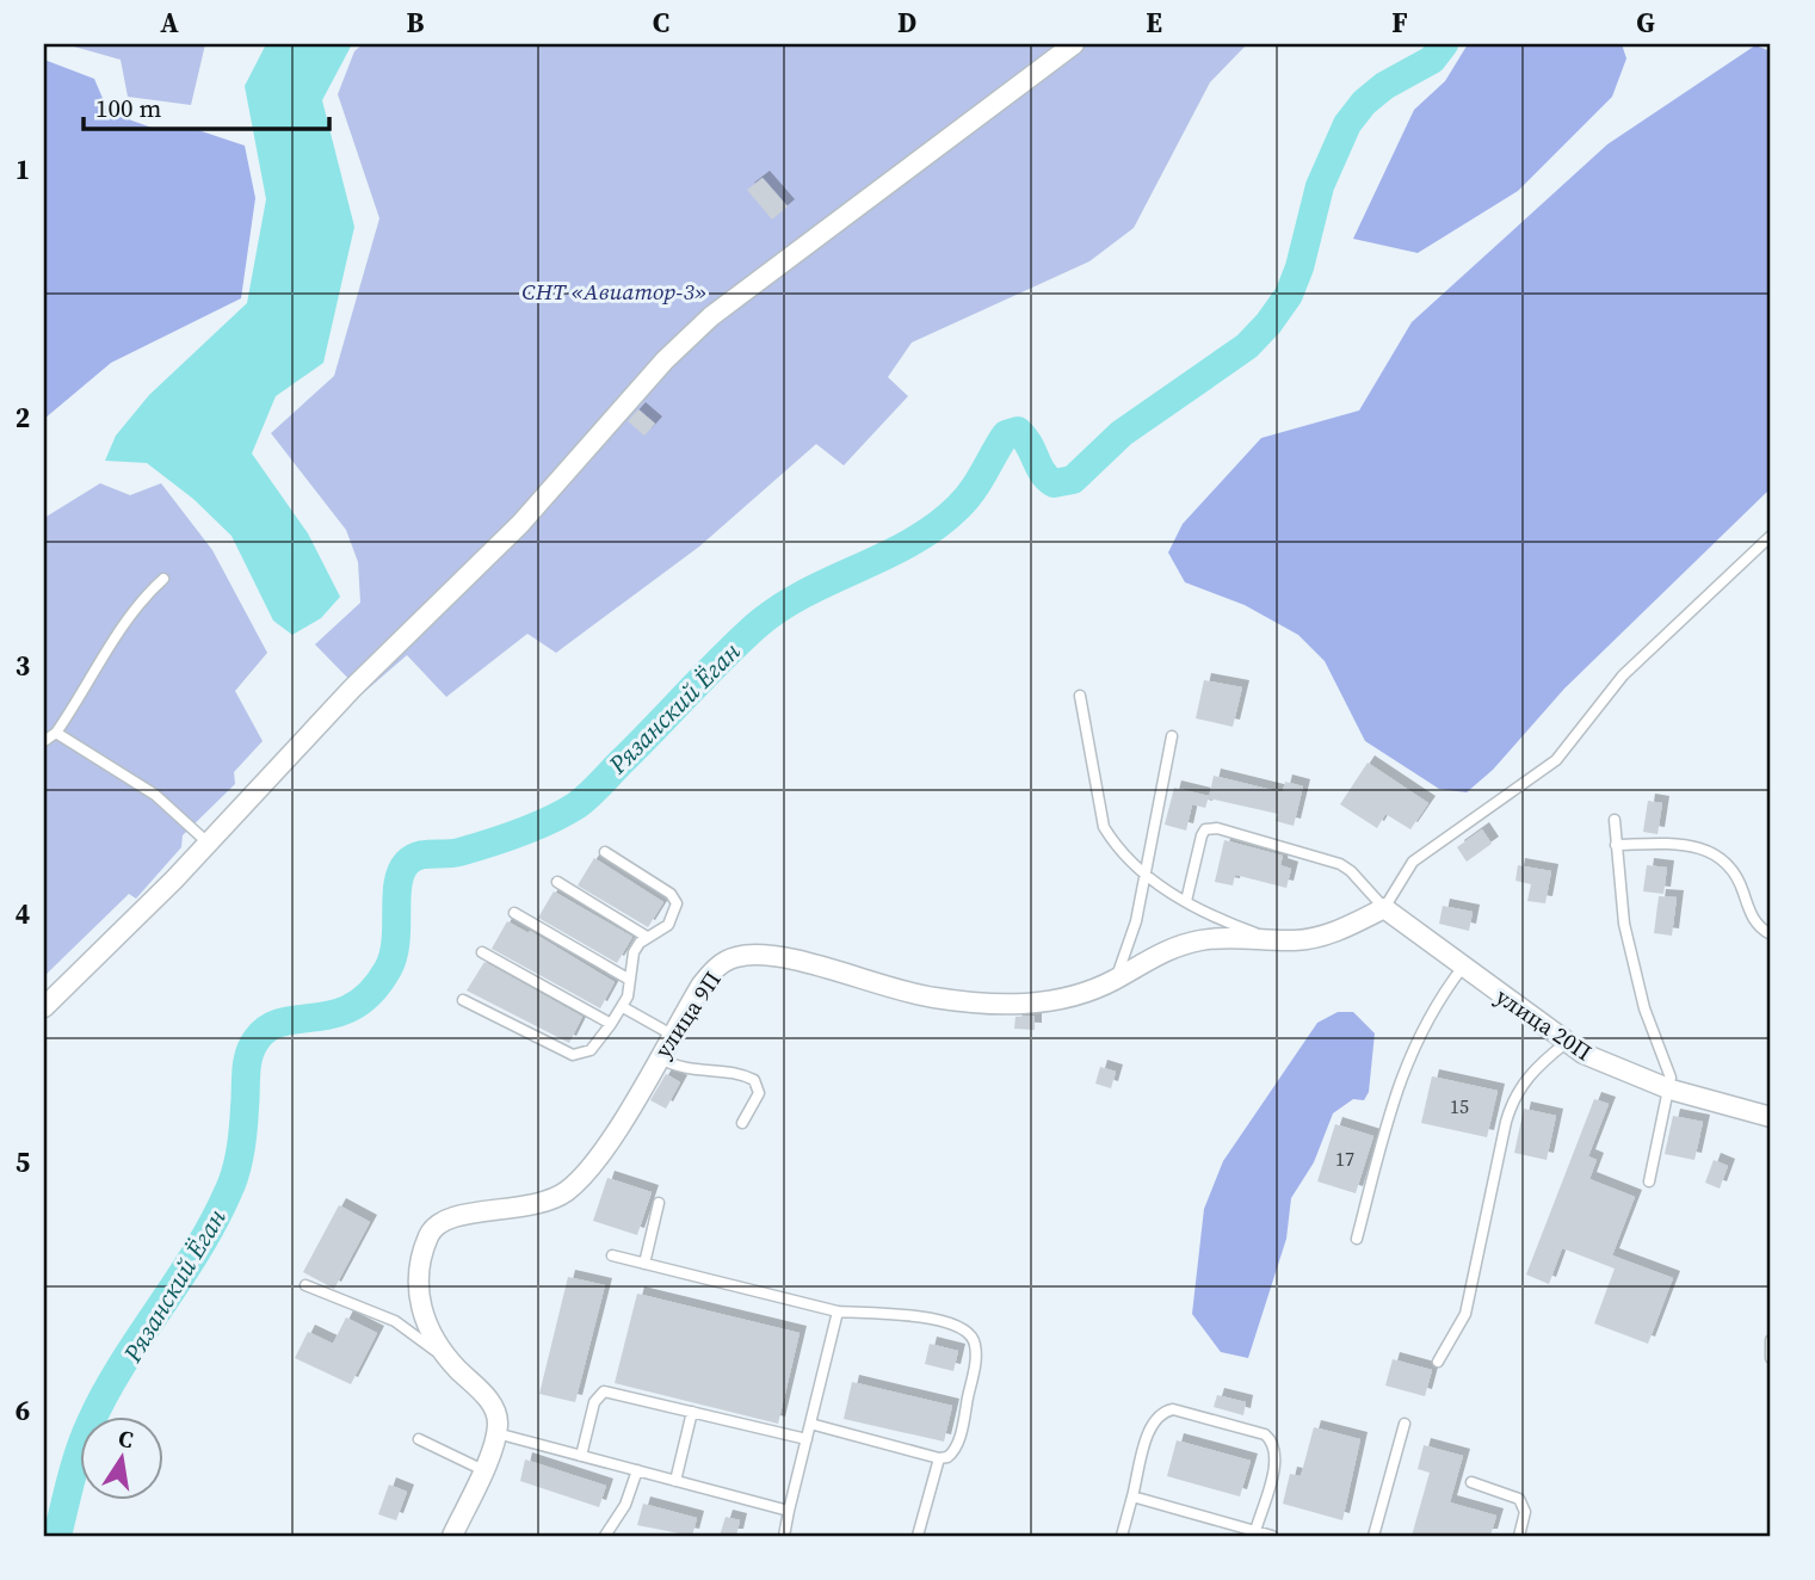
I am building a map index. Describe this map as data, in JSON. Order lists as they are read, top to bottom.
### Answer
{
  "streets": {
    "street": ["улица 9П", "улица 20П"]
  },
  "crossings": [
    ["улица 9П", "улица 20П"]
  ],
  "water": ["Рязанский Ёган"],
  "parks": ["СНТ «Авиатор-3»"],
  "house_numbers": ["15", "17"],
  "scale_bar": "100 m",
  "north": "top",
  "grid": {
    "columns": [
      "A",
      "B",
      "C",
      "D",
      "E",
      "F",
      "G"
    ],
    "rows": [
      "1",
      "2",
      "3",
      "4",
      "5",
      "6"
    ]
  }
}
